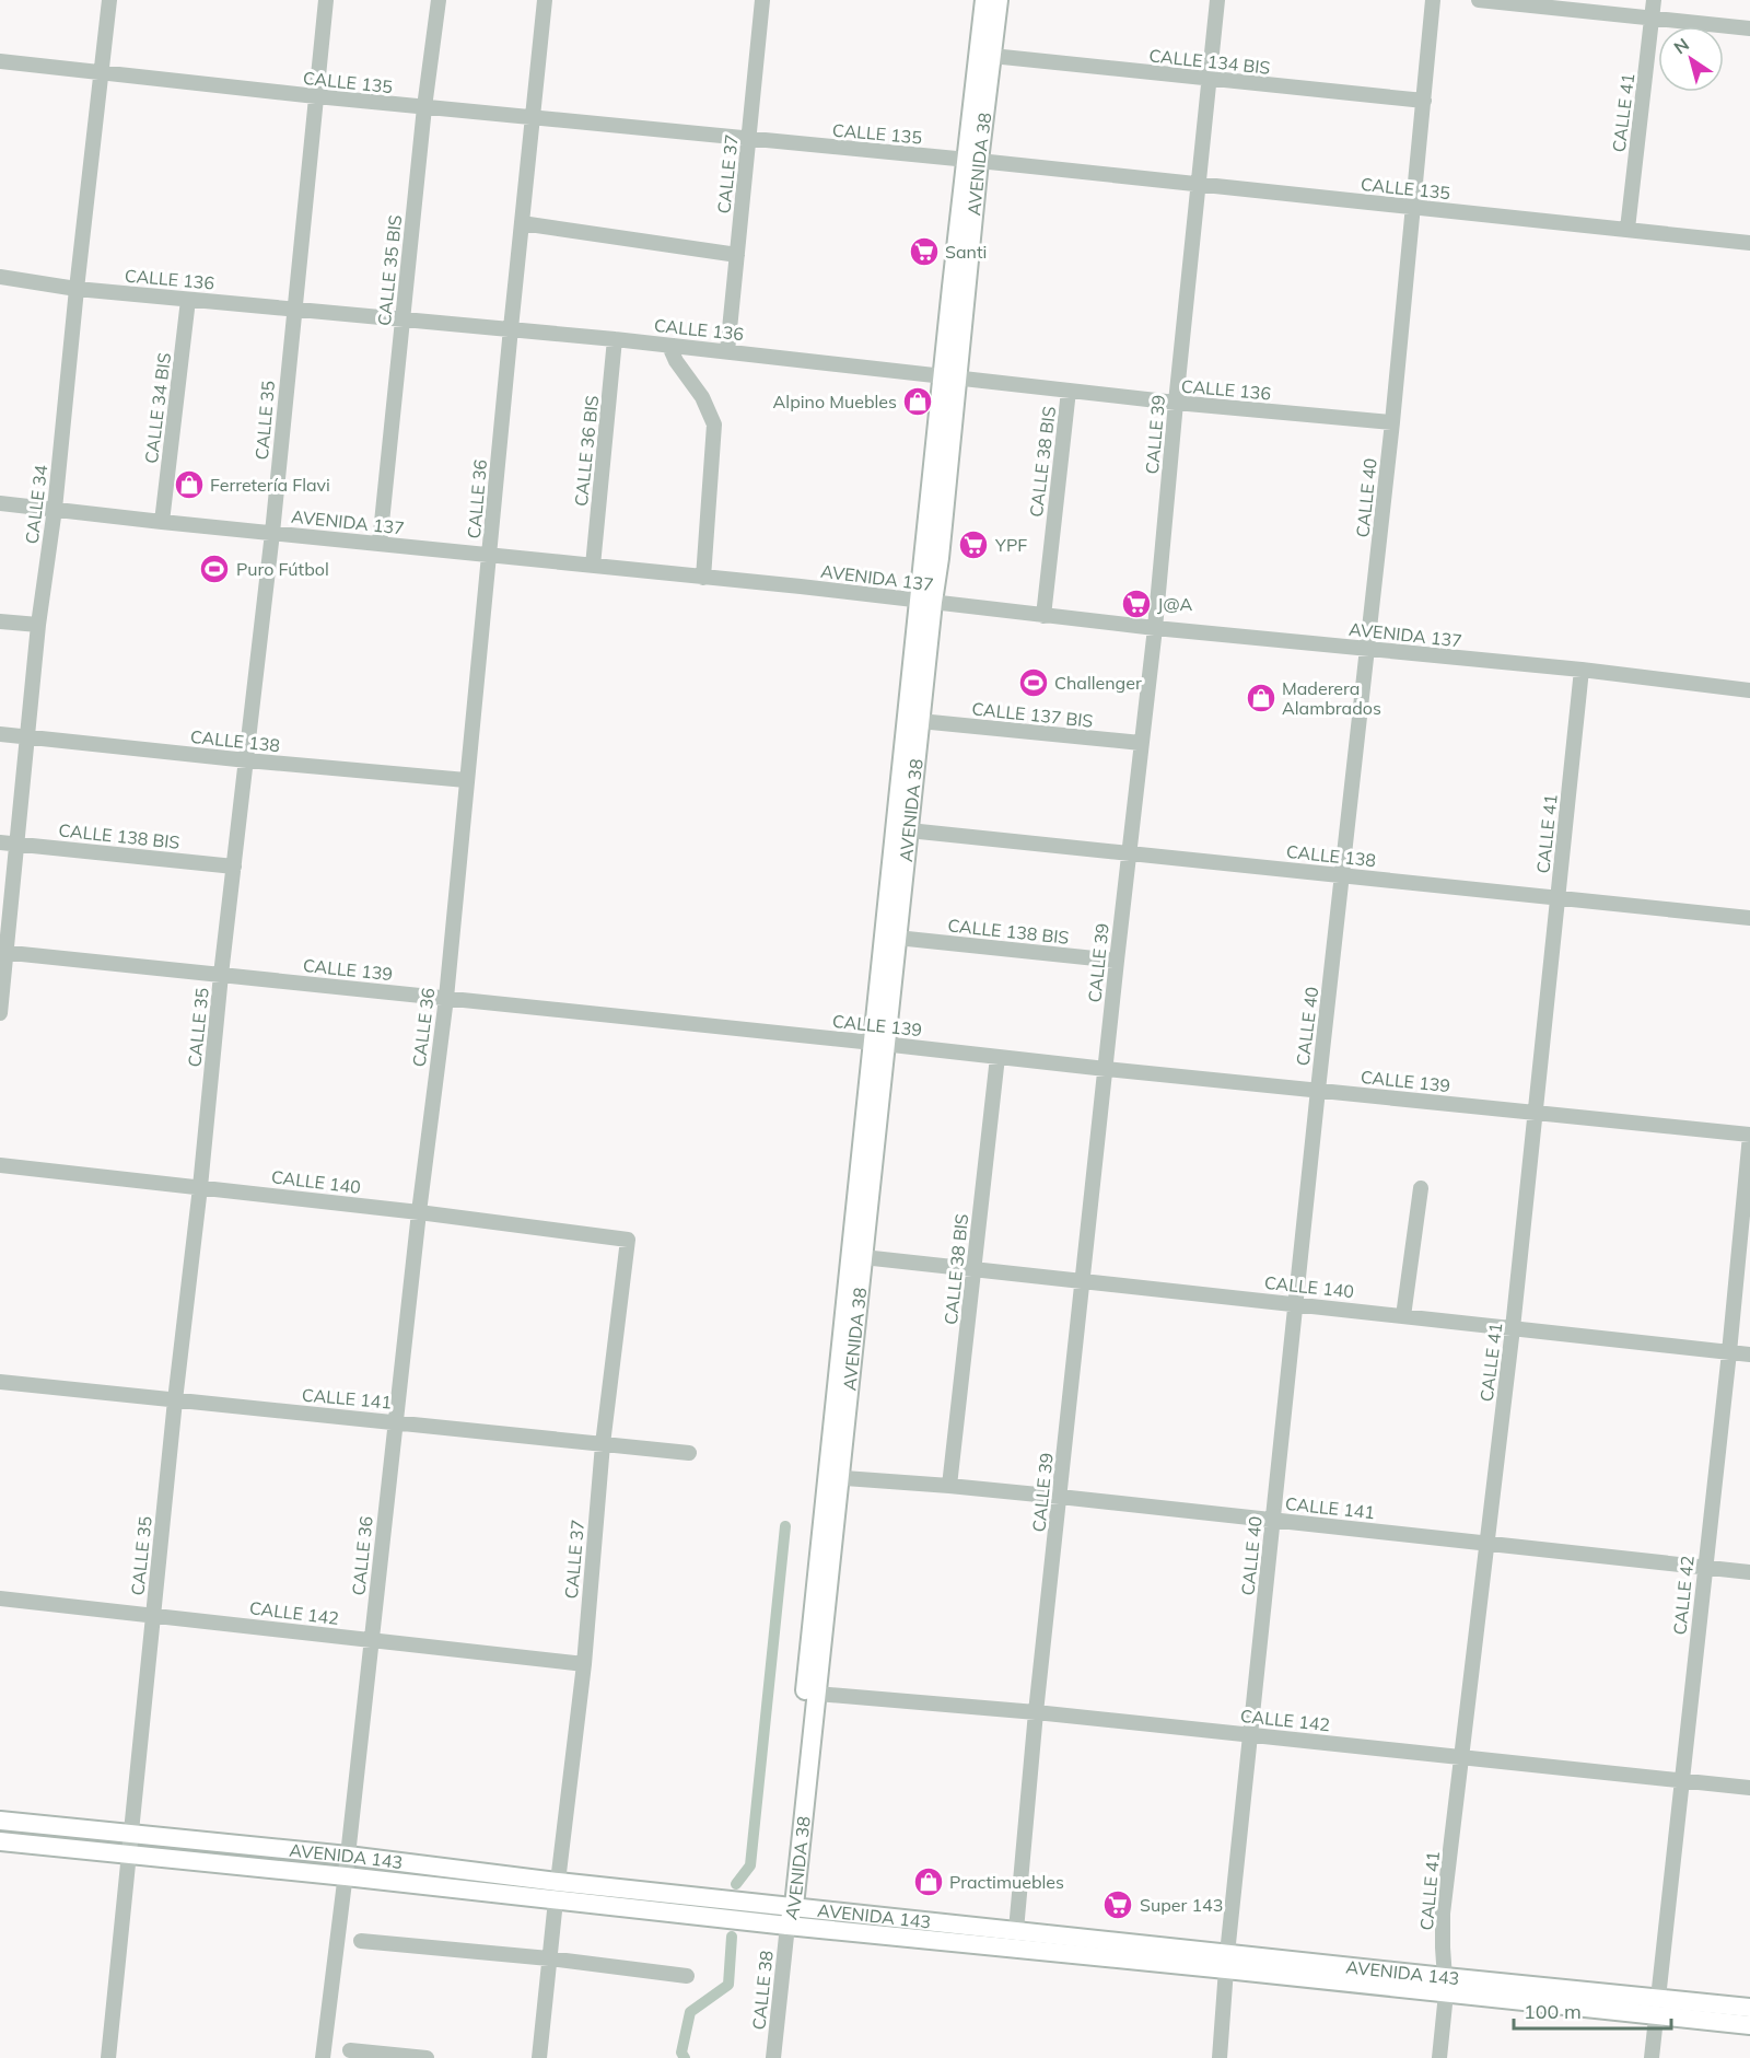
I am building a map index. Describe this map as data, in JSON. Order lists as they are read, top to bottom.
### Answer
{
  "streets": {
    "main road": ["AVENIDA 38", "AVENIDA 143"],
    "street": [
      "CALLE 134 BIS",
      "CALLE 135",
      "CALLE 41",
      "CALLE 37",
      "CALLE 35 BIS",
      "CALLE 136",
      "CALLE 34 BIS",
      "CALLE 35",
      "CALLE 39",
      "CALLE 36 BIS",
      "CALLE 38 BIS",
      "CALLE 40",
      "CALLE 36",
      "CALLE 34",
      "AVENIDA 137",
      "CALLE 137 BIS",
      "CALLE 138",
      "CALLE 138 BIS",
      "CALLE 139",
      "CALLE 140",
      "CALLE 141",
      "CALLE 42",
      "CALLE 142",
      "CALLE 38"
    ]
  },
  "crossings": [
    ["CALLE 134 BIS", "AVENIDA 38"],
    ["CALLE 134 BIS", "CALLE 39"],
    ["CALLE 134 BIS", "CALLE 40"],
    ["CALLE 135", "CALLE 41"],
    ["CALLE 135", "AVENIDA 38"],
    ["CALLE 135", "CALLE 37"],
    ["CALLE 135", "CALLE 35 BIS"],
    ["CALLE 135", "CALLE 35"],
    ["CALLE 135", "CALLE 39"],
    ["CALLE 135", "CALLE 40"],
    ["CALLE 135", "CALLE 36"],
    ["CALLE 135", "CALLE 34"],
    ["CALLE 41", "AVENIDA 137"],
    ["CALLE 41", "CALLE 138"],
    ["CALLE 41", "CALLE 139"],
    ["CALLE 41", "CALLE 140"],
    ["CALLE 41", "CALLE 141"],
    ["CALLE 41", "CALLE 142"],
    ["CALLE 41", "AVENIDA 143"],
    ["AVENIDA 38", "CALLE 136"],
    ["AVENIDA 38", "AVENIDA 137"],
    ["AVENIDA 38", "CALLE 137 BIS"],
    ["AVENIDA 38", "CALLE 138"],
    ["AVENIDA 38", "CALLE 138 BIS"],
    ["AVENIDA 38", "CALLE 139"],
    ["AVENIDA 38", "CALLE 140"],
    ["AVENIDA 38", "CALLE 141"],
    ["AVENIDA 38", "CALLE 142"],
    ["AVENIDA 38", "AVENIDA 143"],
    ["AVENIDA 38", "CALLE 38"],
    ["CALLE 37", "CALLE 136"],
    ["CALLE 37", "CALLE 140"],
    ["CALLE 37", "CALLE 141"],
    ["CALLE 37", "CALLE 142"],
    ["CALLE 37", "AVENIDA 143"],
    ["CALLE 35 BIS", "CALLE 136"],
    ["CALLE 35 BIS", "AVENIDA 137"],
    ["CALLE 136", "CALLE 34 BIS"],
    ["CALLE 136", "CALLE 35"],
    ["CALLE 136", "CALLE 39"],
    ["CALLE 136", "CALLE 36 BIS"],
    ["CALLE 136", "CALLE 38 BIS"],
    ["CALLE 136", "CALLE 40"],
    ["CALLE 136", "CALLE 36"],
    ["CALLE 136", "CALLE 34"],
    ["CALLE 34 BIS", "AVENIDA 137"],
    ["CALLE 35", "AVENIDA 137"],
    ["CALLE 35", "CALLE 138"],
    ["CALLE 35", "CALLE 138 BIS"],
    ["CALLE 35", "CALLE 139"],
    ["CALLE 35", "CALLE 140"],
    ["CALLE 35", "CALLE 141"],
    ["CALLE 35", "CALLE 142"],
    ["CALLE 35", "AVENIDA 143"],
    ["CALLE 39", "AVENIDA 137"],
    ["CALLE 39", "CALLE 137 BIS"],
    ["CALLE 39", "CALLE 138"],
    ["CALLE 39", "CALLE 138 BIS"],
    ["CALLE 39", "CALLE 139"],
    ["CALLE 39", "CALLE 140"],
    ["CALLE 39", "CALLE 141"],
    ["CALLE 39", "CALLE 142"],
    ["CALLE 39", "AVENIDA 143"],
    ["CALLE 36 BIS", "AVENIDA 137"],
    ["CALLE 38 BIS", "AVENIDA 137"],
    ["CALLE 38 BIS", "CALLE 139"],
    ["CALLE 38 BIS", "CALLE 140"],
    ["CALLE 38 BIS", "CALLE 141"],
    ["CALLE 40", "AVENIDA 137"],
    ["CALLE 40", "CALLE 138"],
    ["CALLE 40", "CALLE 139"],
    ["CALLE 40", "CALLE 140"],
    ["CALLE 40", "CALLE 141"],
    ["CALLE 40", "CALLE 142"],
    ["CALLE 40", "AVENIDA 143"],
    ["CALLE 36", "AVENIDA 137"],
    ["CALLE 36", "CALLE 138"],
    ["CALLE 36", "CALLE 139"],
    ["CALLE 36", "CALLE 140"],
    ["CALLE 36", "CALLE 141"],
    ["CALLE 36", "CALLE 142"],
    ["CALLE 36", "AVENIDA 143"],
    ["CALLE 34", "AVENIDA 137"],
    ["CALLE 34", "CALLE 138"],
    ["CALLE 34", "CALLE 138 BIS"],
    ["CALLE 34", "CALLE 139"],
    ["CALLE 139", "CALLE 42"],
    ["CALLE 140", "CALLE 42"],
    ["CALLE 141", "CALLE 42"],
    ["CALLE 42", "CALLE 142"],
    ["CALLE 42", "AVENIDA 143"],
    ["AVENIDA 143", "CALLE 38"]
  ],
  "places": {
    "supermarket": [
      "Santi",
      "YPF",
      "J@A",
      "Super 143"
    ],
    "shop": [
      "Alpino Muebles",
      "Ferretería Flavi",
      "Maderera Alambrados",
      "Practimuebles"
    ],
    "sports": ["Puro Fútbol", "Challenger"]
  },
  "scale_bar": "100 m",
  "north": "top left"
}
